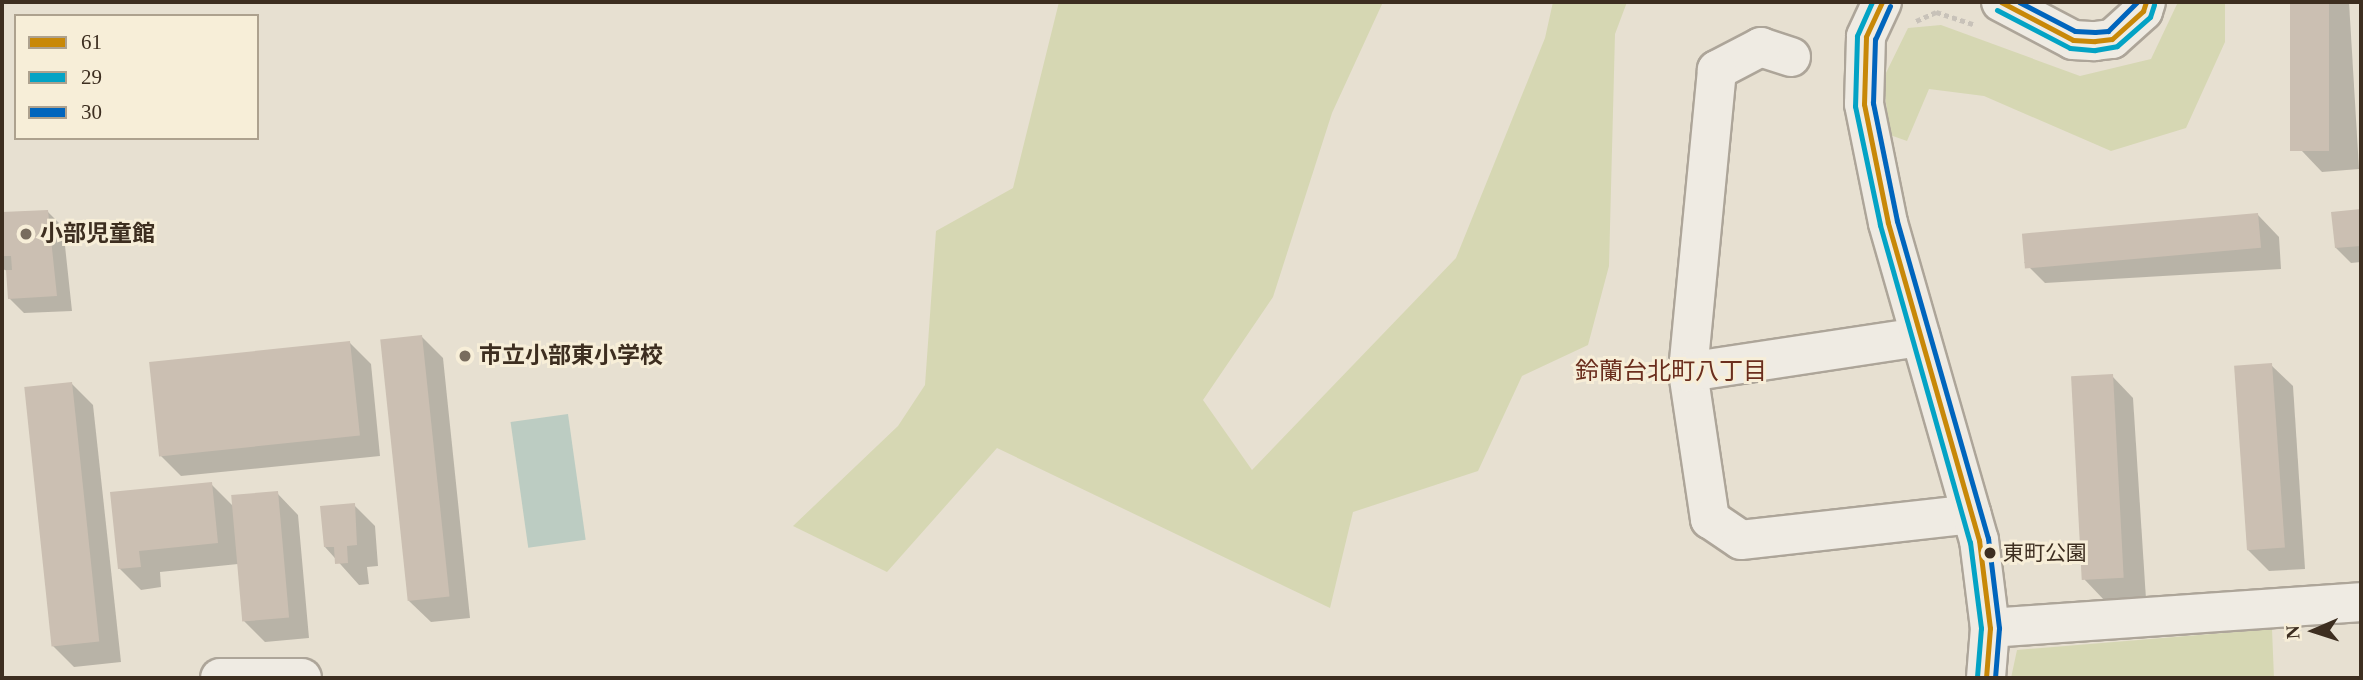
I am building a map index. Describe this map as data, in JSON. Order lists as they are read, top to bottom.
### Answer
{
  "districts": ["鈴蘭台北町八丁目"],
  "places": ["小部児童館", "市立小部東小学校", "東町公園"],
  "lines": ["transit line 61", "transit line 29", "transit line 30"],
  "legend": ["61", "29", "30"],
  "north": "left"
}
